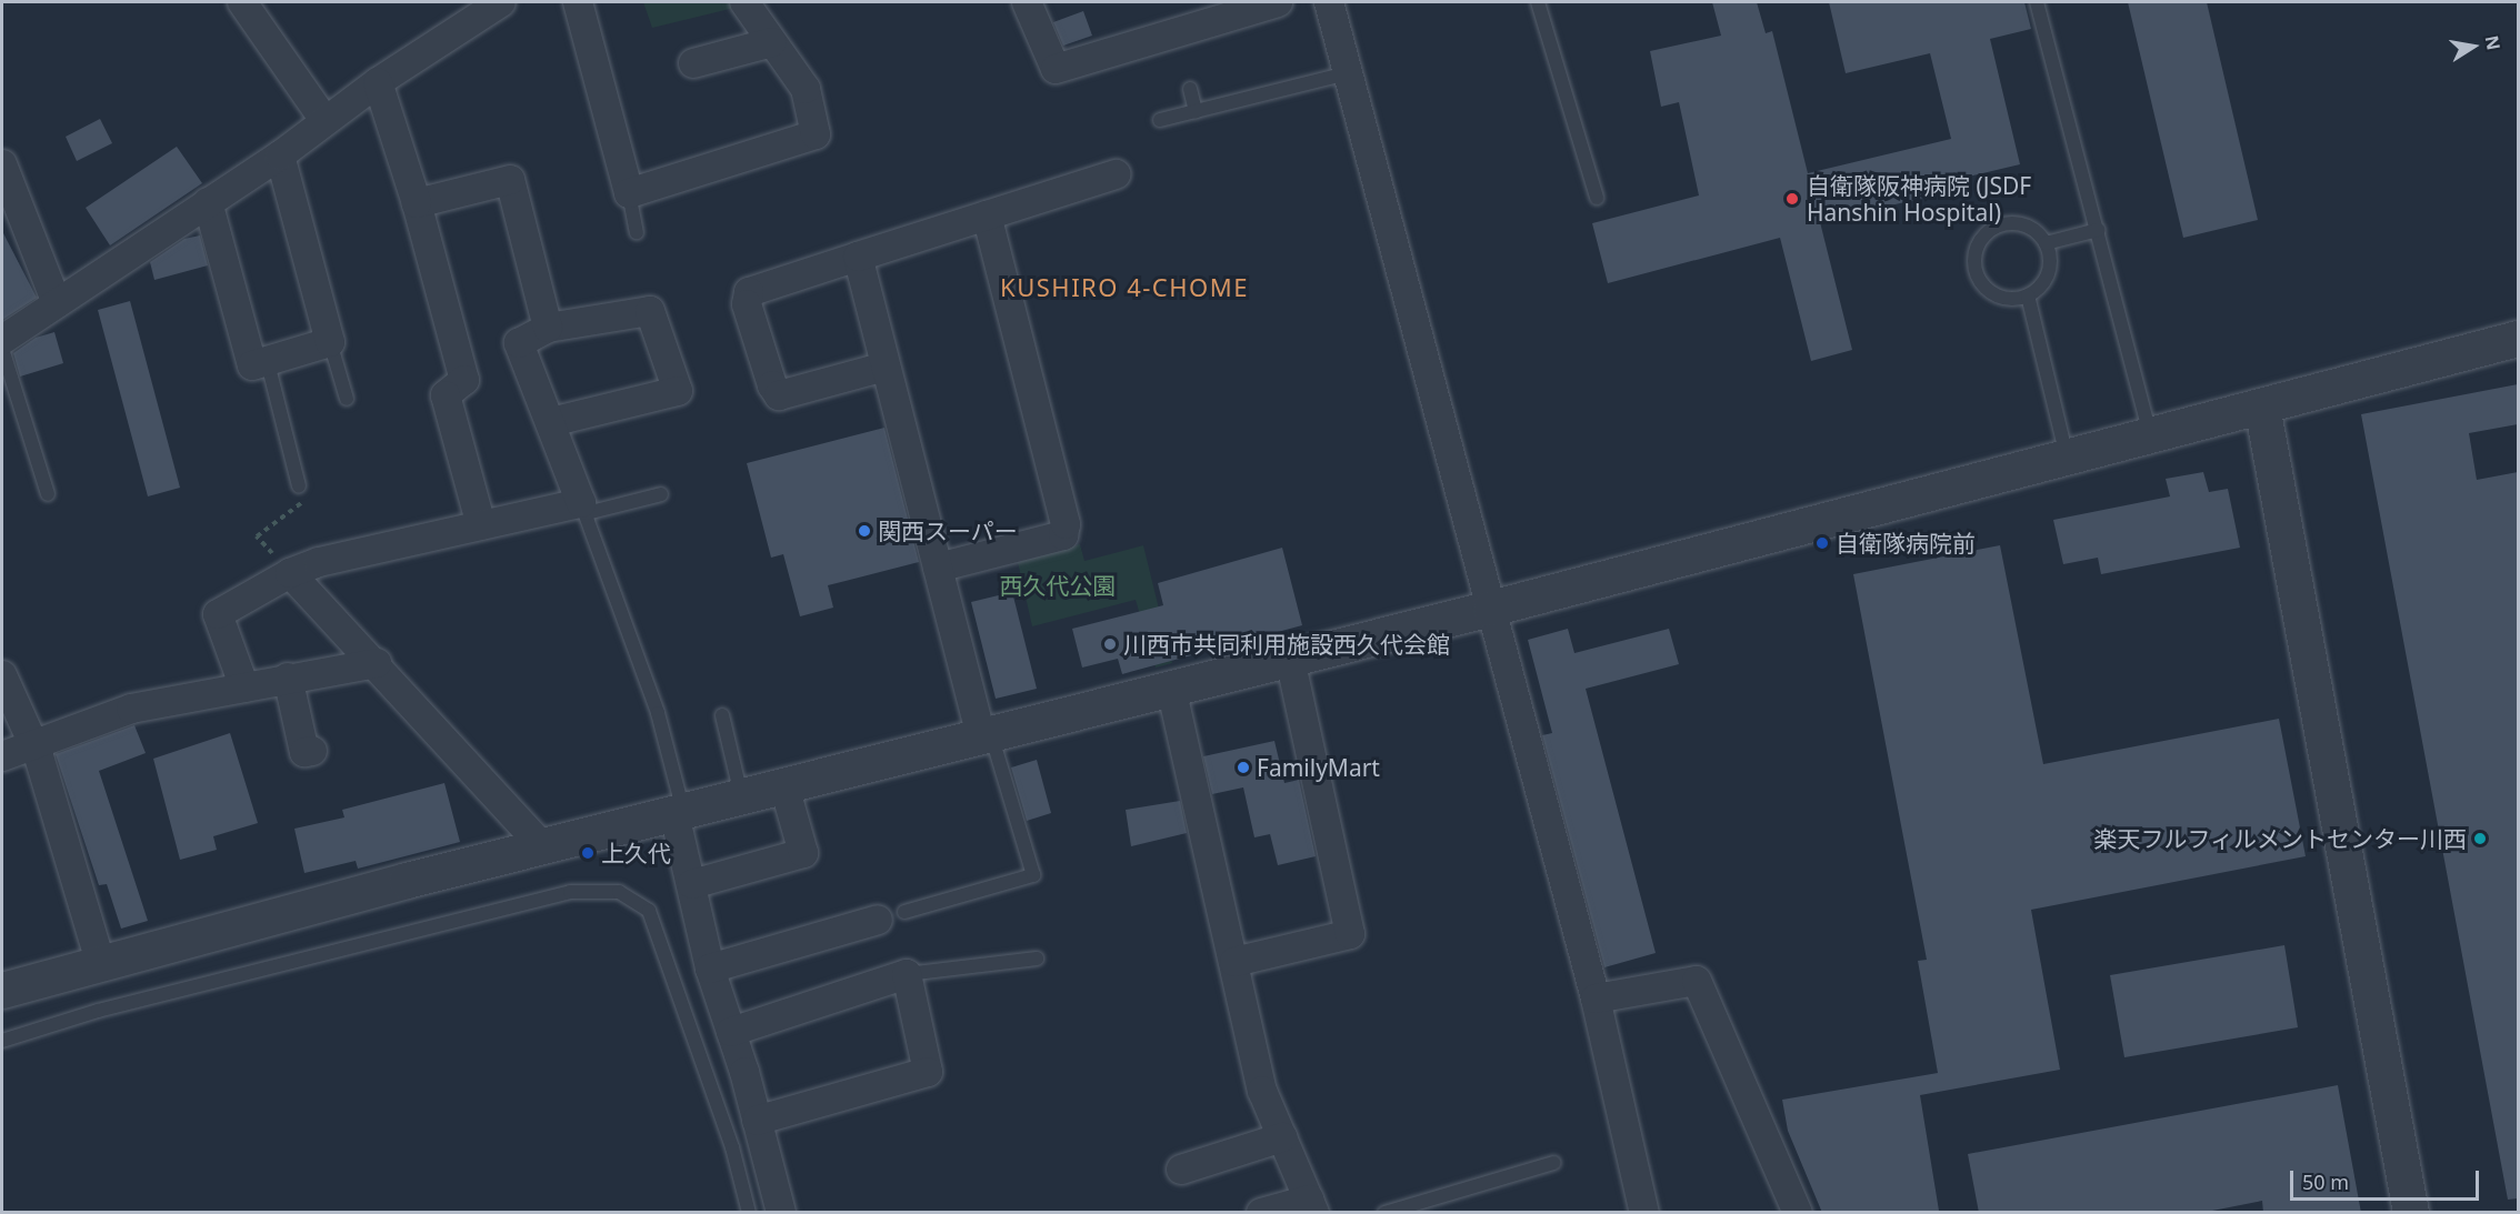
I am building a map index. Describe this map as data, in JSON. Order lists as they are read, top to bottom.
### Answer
{
  "districts": ["KUSHIRO 4-CHOME"],
  "parks": ["西久代公園"],
  "places": [
    "自衛隊阪神病院 (JSDF Hanshin Hospital)",
    "関西スーパー",
    "自衛隊病院前",
    "川西市共同利用施設西久代会館",
    "FamilyMart",
    "楽天フルフィルメントセンター川西",
    "上久代"
  ],
  "scale_bar": "50 m",
  "north": "right"
}
